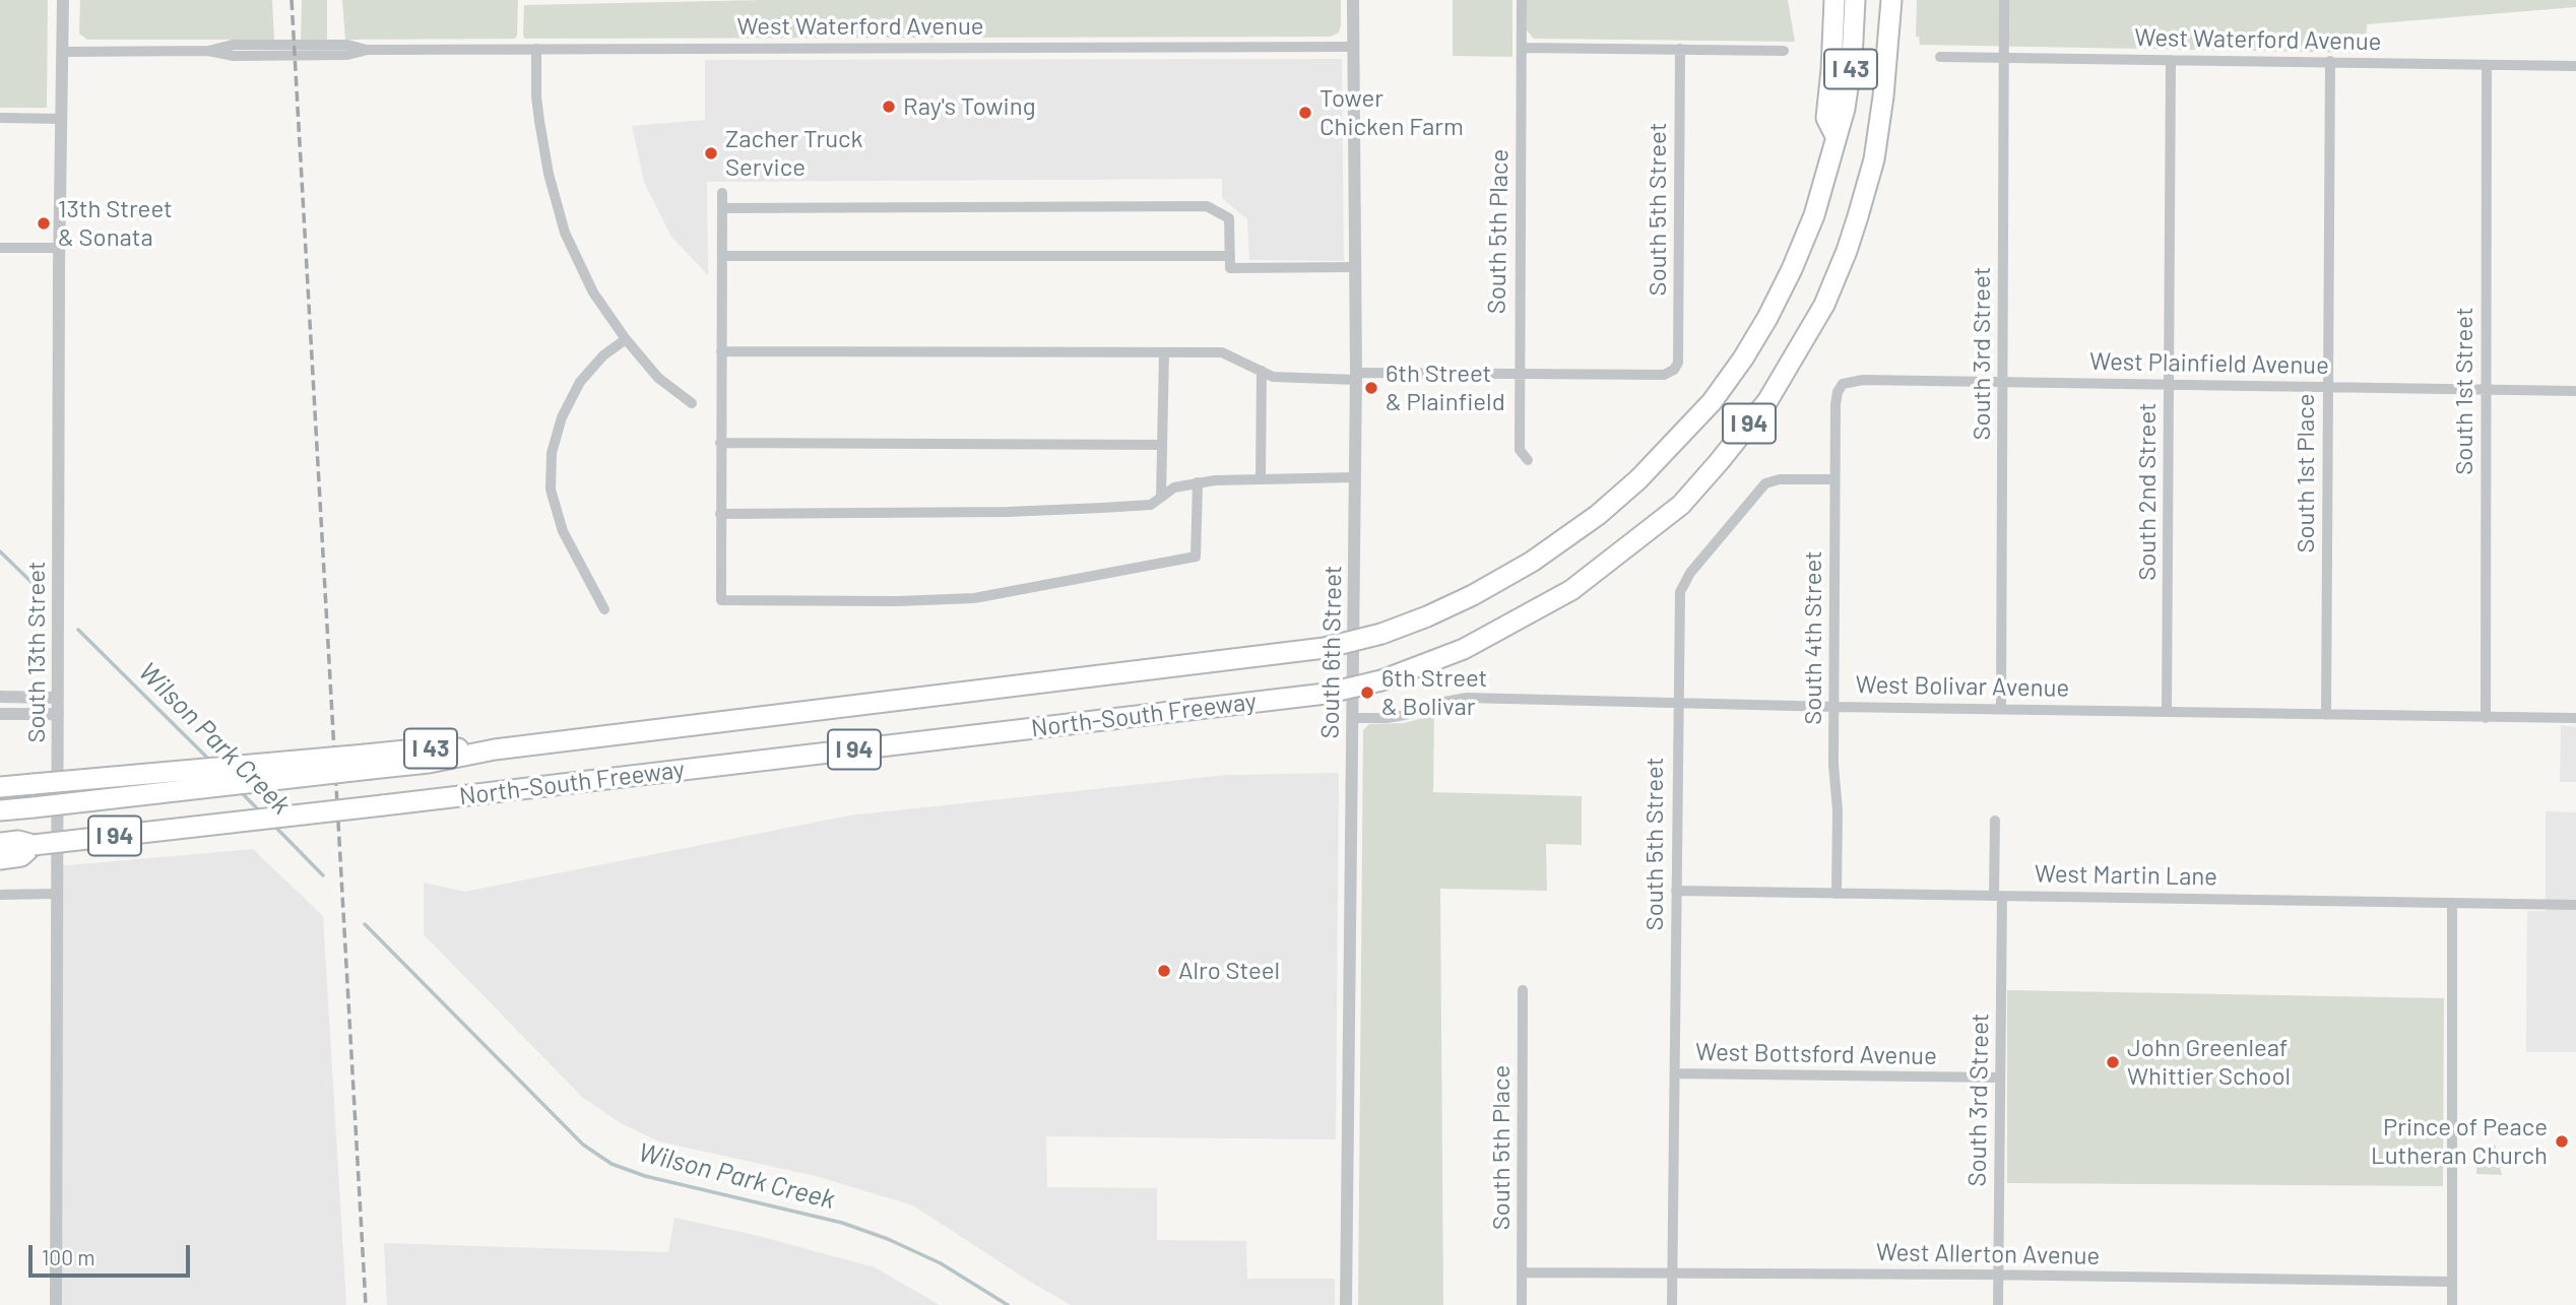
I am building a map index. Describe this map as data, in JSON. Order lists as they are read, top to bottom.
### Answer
{
  "streets": {
    "highway": ["I 43", "I 94", "North-South Freeway"],
    "street": [
      "West Waterford Avenue",
      "South 5th Street",
      "South 5th Place",
      "South 3rd Street",
      "West Plainfield Avenue",
      "South 1st Street",
      "South 1st Place",
      "South 2nd Street",
      "South 4th Street",
      "South 13th Street",
      "South 6th Street",
      "West Bolivar Avenue",
      "West Martin Lane",
      "West Bottsford Avenue",
      "West Allerton Avenue"
    ]
  },
  "crossings": [
    ["West Waterford Avenue", "South 3rd Street"],
    ["West Waterford Avenue", "South 1st Street"],
    ["West Waterford Avenue", "South 1st Place"],
    ["West Waterford Avenue", "South 2nd Street"],
    ["West Waterford Avenue", "South 13th Street"],
    ["West Waterford Avenue", "South 6th Street"],
    ["South 5th Street", "South 5th Place"],
    ["South 5th Street", "South 4th Street"],
    ["South 5th Street", "West Bolivar Avenue"],
    ["South 5th Street", "West Martin Lane"],
    ["South 5th Street", "West Bottsford Avenue"],
    ["South 5th Street", "West Allerton Avenue"],
    ["South 5th Place", "West Allerton Avenue"],
    ["South 3rd Street", "West Plainfield Avenue"],
    ["South 3rd Street", "West Bolivar Avenue"],
    ["South 3rd Street", "West Martin Lane"],
    ["South 3rd Street", "West Bottsford Avenue"],
    ["South 3rd Street", "West Allerton Avenue"],
    ["West Plainfield Avenue", "South 1st Street"],
    ["West Plainfield Avenue", "South 1st Place"],
    ["West Plainfield Avenue", "South 2nd Street"],
    ["West Plainfield Avenue", "South 4th Street"],
    ["South 1st Street", "West Bolivar Avenue"],
    ["South 1st Place", "West Bolivar Avenue"],
    ["South 2nd Street", "West Bolivar Avenue"],
    ["South 4th Street", "West Bolivar Avenue"],
    ["South 4th Street", "West Martin Lane"],
    ["South 6th Street", "West Bolivar Avenue"]
  ],
  "water": ["Wilson Park Creek"],
  "places": [
    "Ray's Towing",
    "Tower Chicken Farm",
    "Zacher Truck Service",
    "13th Street & Sonata",
    "6th Street & Plainfield",
    "6th Street & Bolivar",
    "Alro Steel",
    "John Greenleaf Whittier School",
    "Prince of Peace Lutheran Church"
  ],
  "scale_bar": "100 m"
}
